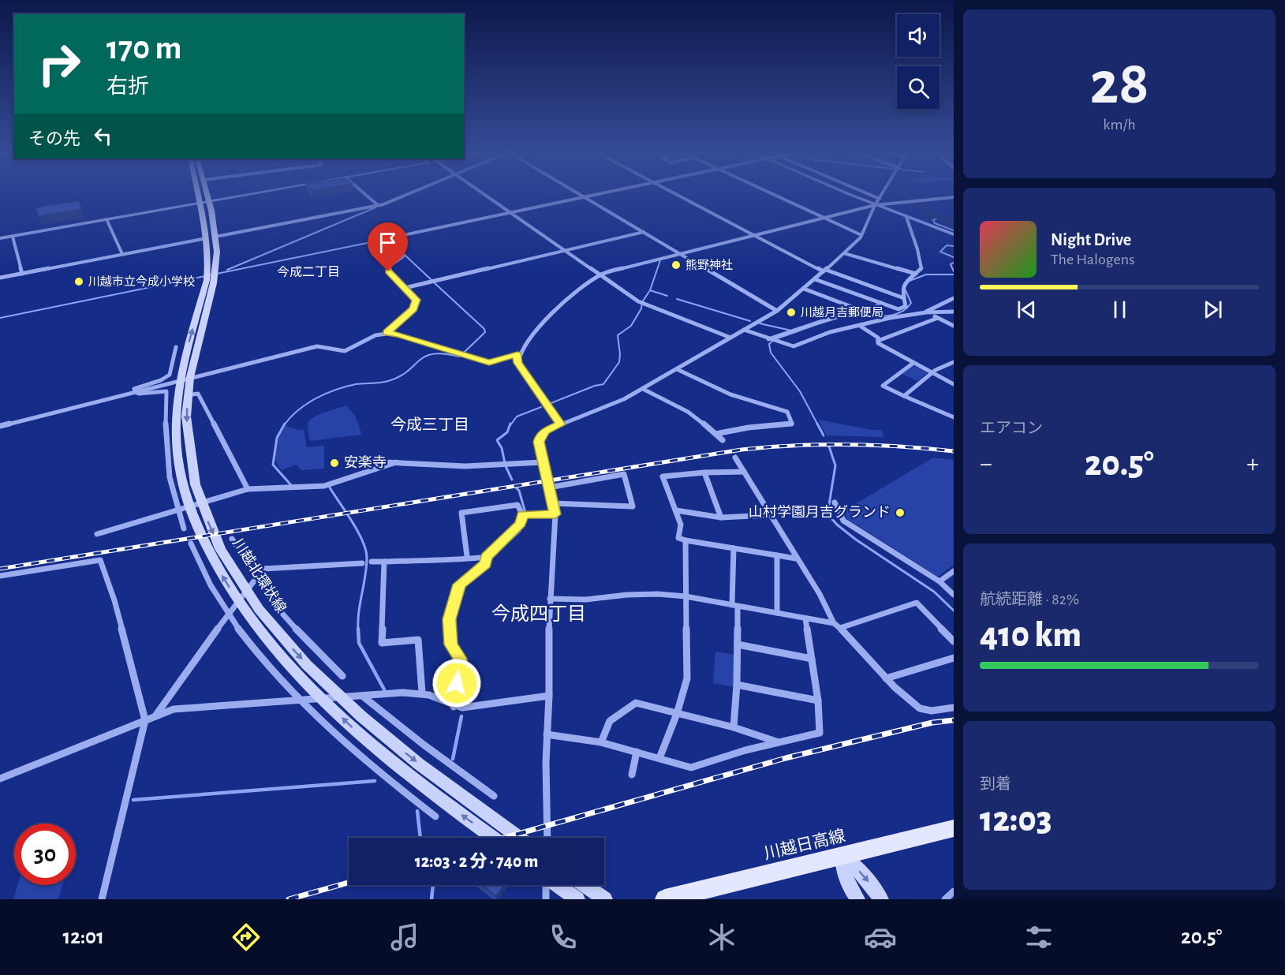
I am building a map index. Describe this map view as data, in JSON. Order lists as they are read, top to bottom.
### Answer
{
  "streets": {
    "main road": ["川越北環状線", "川越日高線"]
  },
  "districts": ["今成二丁目", "今成三丁目", "今成四丁目"],
  "places": [
    "熊野神社",
    "川越市立今成小学校",
    "川越月吉郵便局",
    "安楽寺",
    "山村学園月吉グランド"
  ],
  "page": {
    "tile": [
      ["28", "km/h"],
      "エアコン",
      ["航続距離 · 82%", "410 km"],
      ["到着", "12:03"]
    ],
    "turn": ["170 m", "右折"],
    "then": "その先",
    "song": ["Night Drive", "The Halogens"],
    "heat": ["−", "20.5°", "+"],
    "limit": "30",
    "trip": "12:03 · 2 分 · 740 m",
    "tabs": ["12:01", "20.5°"]
  }
}
